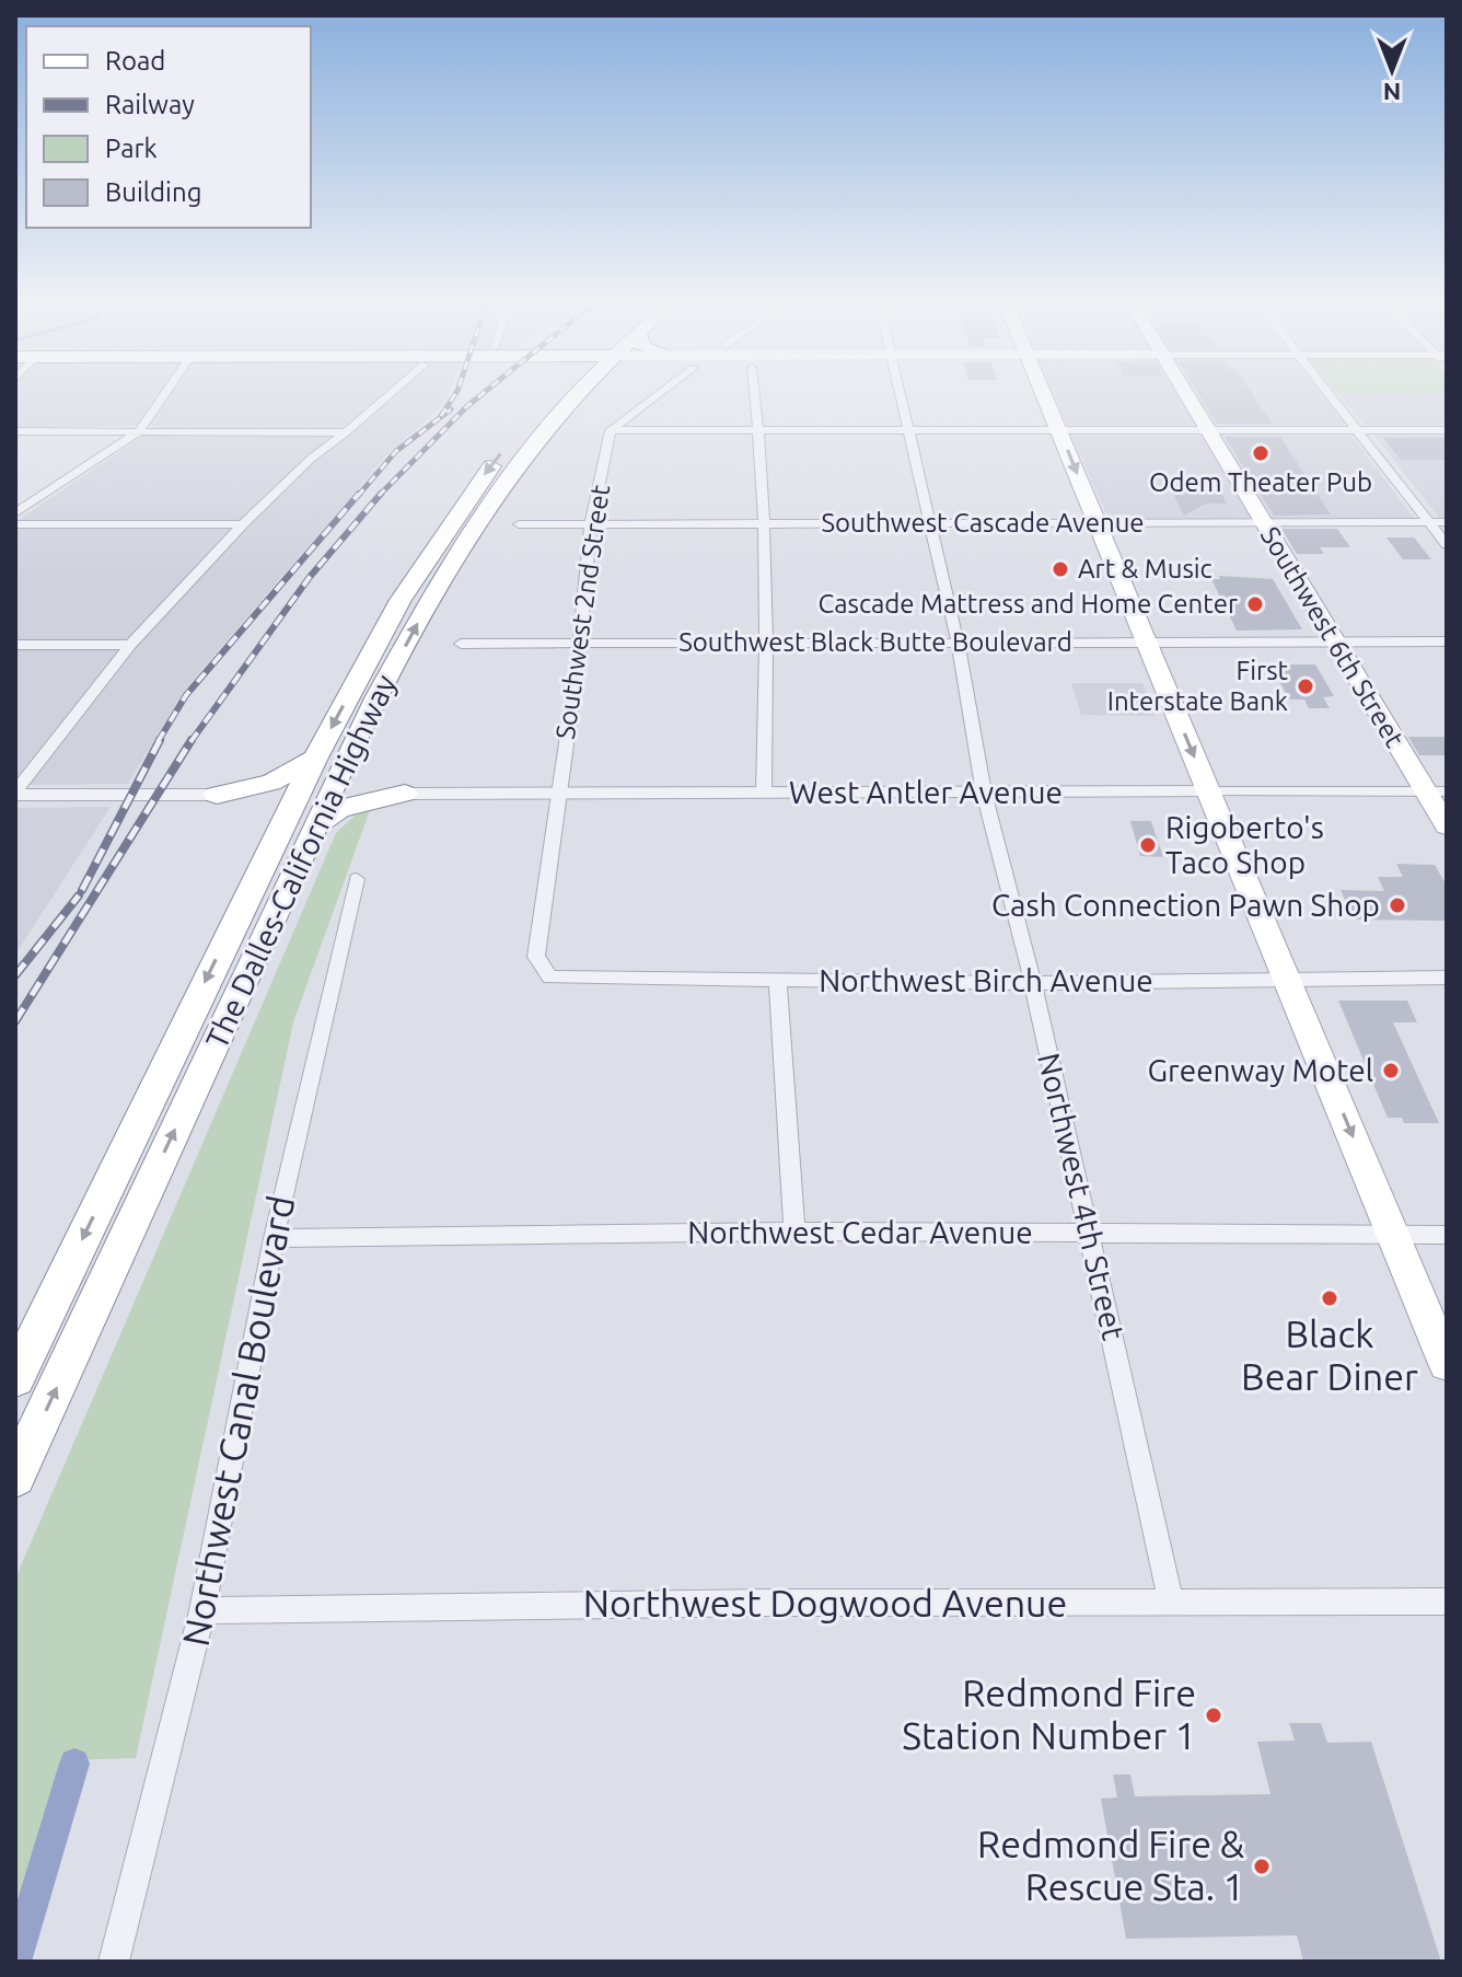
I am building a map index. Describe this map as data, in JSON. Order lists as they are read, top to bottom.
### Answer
{
  "streets": {
    "highway": ["The Dalles-California Highway"],
    "main road": ["Southwest 6th Street"],
    "street": [
      "Southwest Cascade Avenue",
      "Southwest 2nd Street",
      "Southwest Black Butte Boulevard",
      "West Antler Avenue",
      "Northwest Birch Avenue",
      "Northwest 4th Street",
      "Northwest Cedar Avenue",
      "Northwest Canal Boulevard",
      "Northwest Dogwood Avenue"
    ]
  },
  "crossings": [
    ["Southwest Cascade Avenue", "Southwest 2nd Street"],
    ["Southwest Cascade Avenue", "Southwest 6th Street"],
    ["Southwest Cascade Avenue", "Northwest 4th Street"],
    ["Southwest 2nd Street", "Southwest Black Butte Boulevard"],
    ["Southwest 2nd Street", "West Antler Avenue"],
    ["Southwest 2nd Street", "Northwest Birch Avenue"],
    ["Southwest 6th Street", "Southwest Black Butte Boulevard"],
    ["Southwest 6th Street", "West Antler Avenue"],
    ["Southwest Black Butte Boulevard", "Northwest 4th Street"],
    ["West Antler Avenue", "Northwest 4th Street"],
    ["Northwest Birch Avenue", "Northwest 4th Street"],
    ["Northwest 4th Street", "Northwest Cedar Avenue"],
    ["Northwest 4th Street", "Northwest Dogwood Avenue"],
    ["Northwest Cedar Avenue", "Northwest Canal Boulevard"],
    ["Northwest Canal Boulevard", "Northwest Dogwood Avenue"]
  ],
  "places": [
    "Odem Theater Pub",
    "Art & Music",
    "Cascade Mattress and Home Center",
    "First Interstate Bank",
    "Rigoberto's Taco Shop",
    "Cash Connection Pawn Shop",
    "Greenway Motel",
    "Black Bear Diner",
    "Redmond Fire Station Number 1",
    "Redmond Fire & Rescue Sta. 1"
  ],
  "legend": [
    "Road",
    "Railway",
    "Park",
    "Building"
  ],
  "north": "bottom"
}
